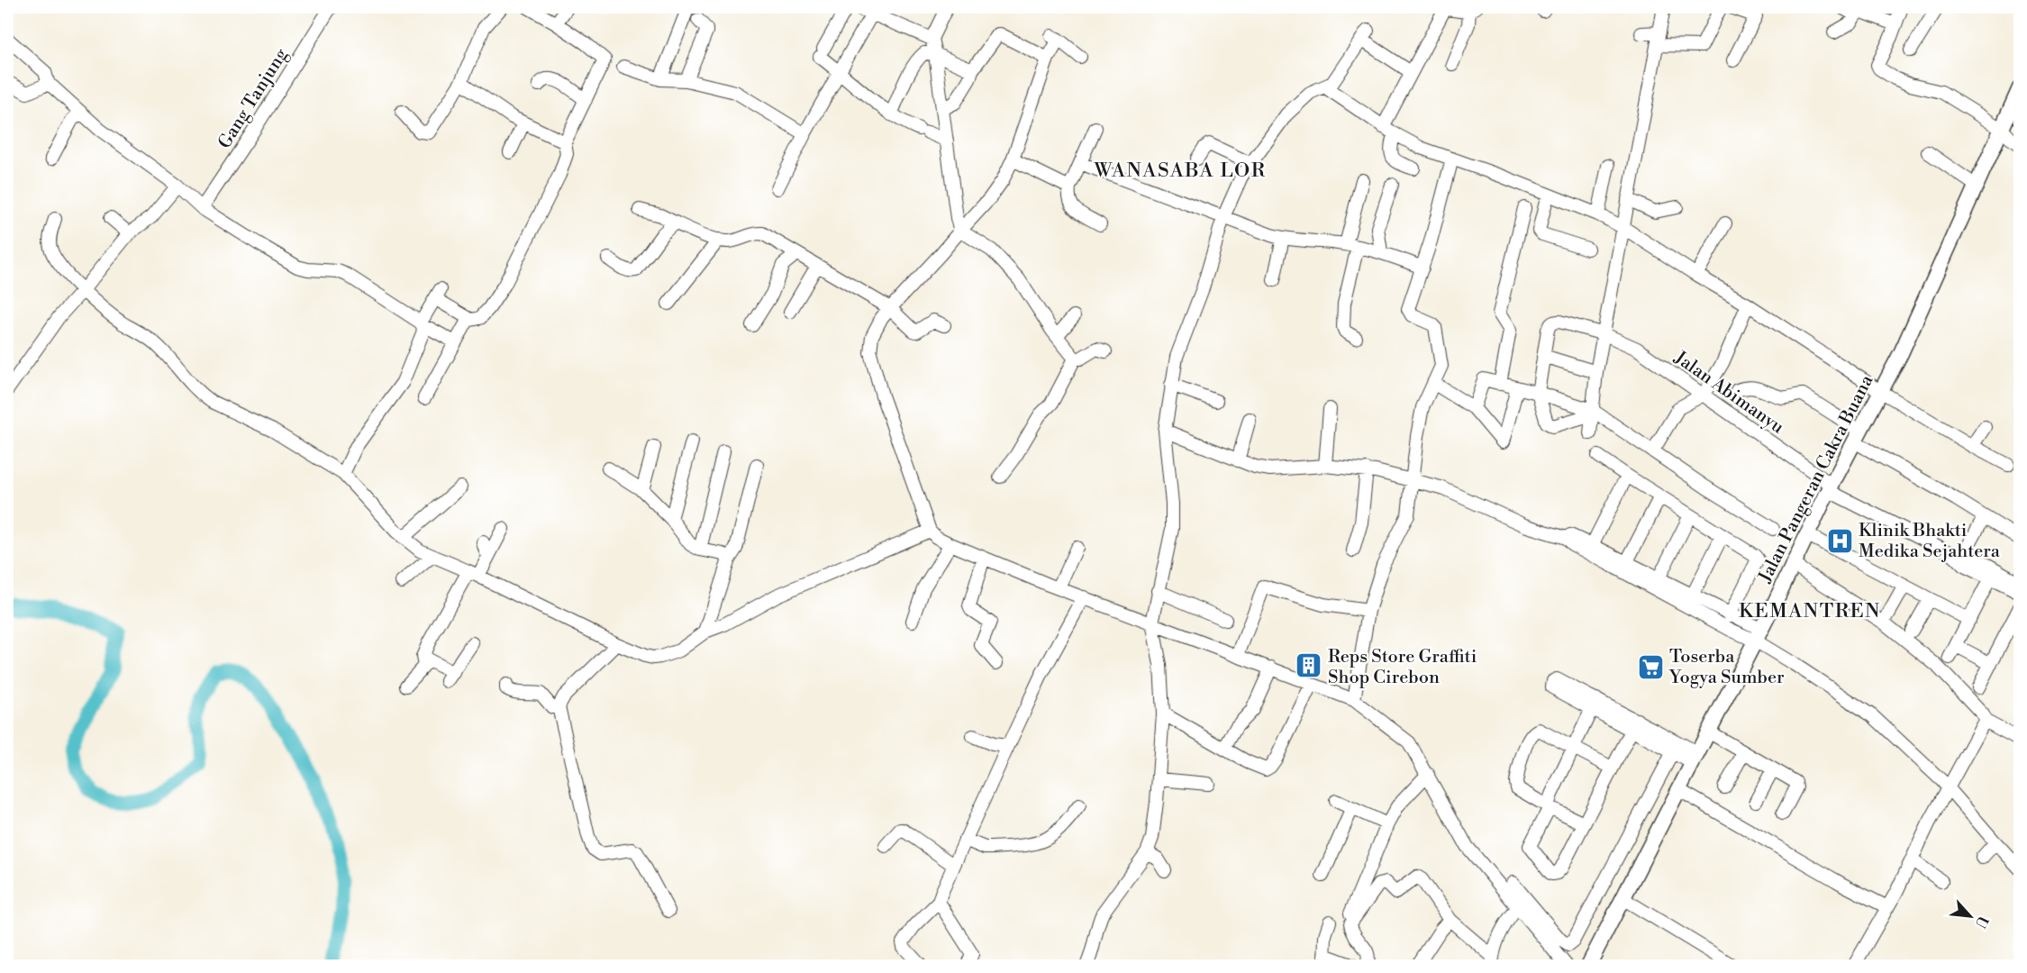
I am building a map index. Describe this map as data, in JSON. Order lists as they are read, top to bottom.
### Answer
{
  "streets": {
    "main road": ["Jalan Pangeran Cakra Buana"],
    "street": ["Gang Tanjung", "Jalan Abimanyu"]
  },
  "crossings": [
    ["Jalan Abimanyu", "Jalan Pangeran Cakra Buana"]
  ],
  "districts": ["WANASABA LOR", "KEMANTREN"],
  "places": {
    "hospital": ["Klinik Bhakti Medika Sejahtera"],
    "building": ["Reps Store Graffiti Shop Cirebon"],
    "supermarket": ["Toserba Yogya Sumber"]
  },
  "north": "bottom right"
}
